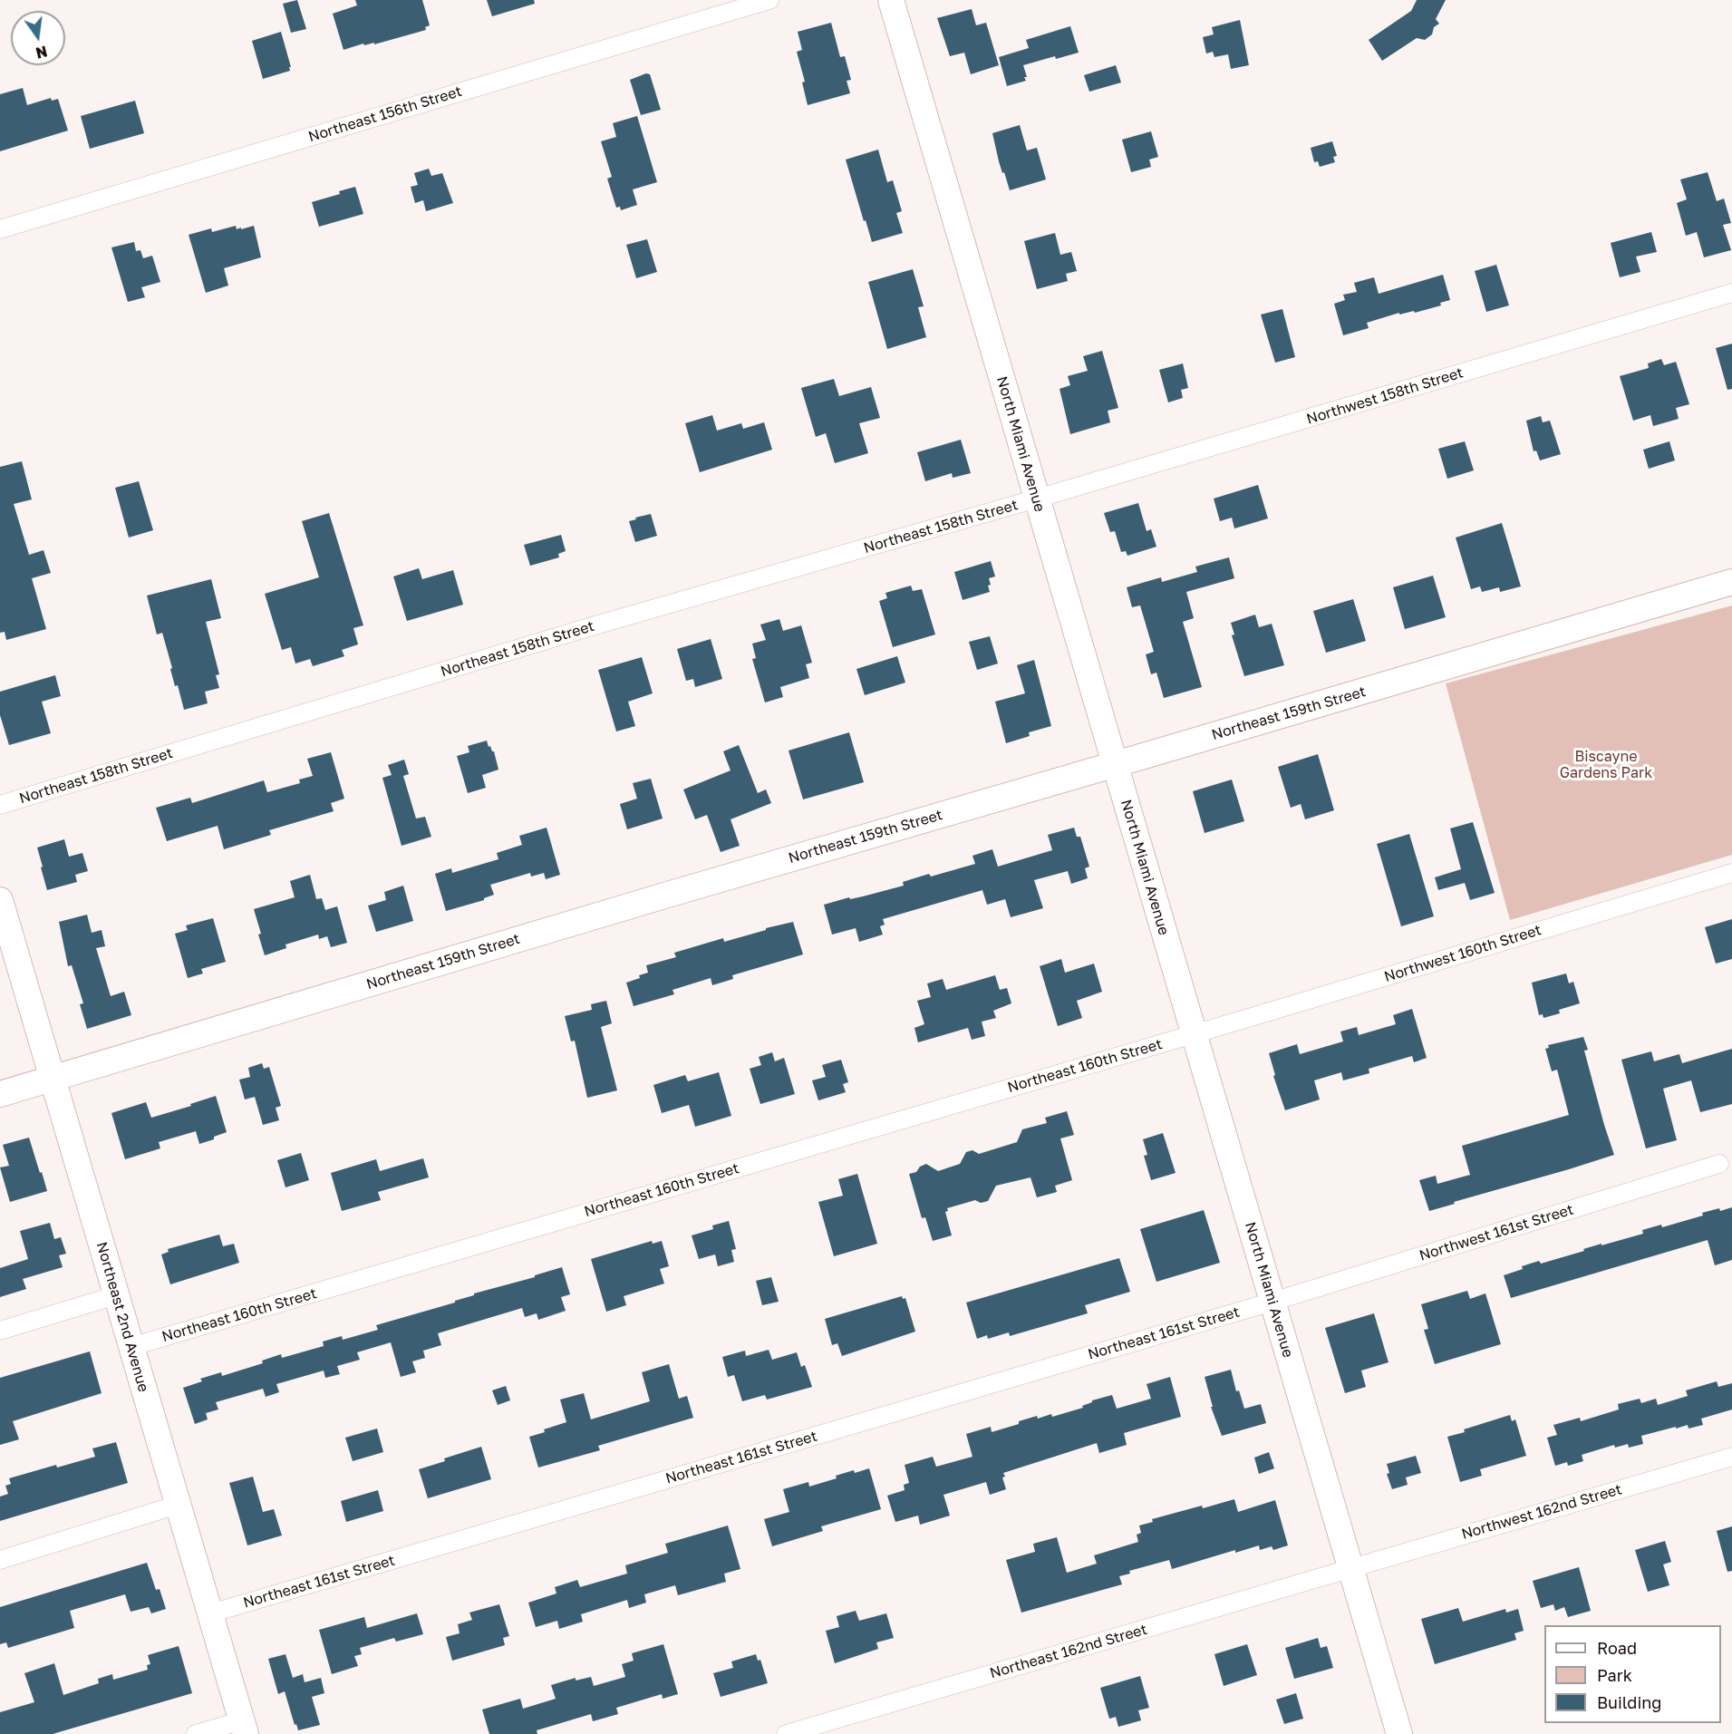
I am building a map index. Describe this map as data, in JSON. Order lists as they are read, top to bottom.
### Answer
{
  "streets": {
    "street": [
      "Northeast 156th Street",
      "Northwest 158th Street",
      "North Miami Avenue",
      "Northeast 158th Street",
      "Northeast 159th Street",
      "Northwest 160th Street",
      "Northeast 160th Street",
      "Northwest 161st Street",
      "Northeast 2nd Avenue",
      "Northeast 161st Street",
      "Northwest 162nd Street",
      "Northeast 162nd Street"
    ]
  },
  "crossings": [
    ["Northwest 158th Street", "North Miami Avenue"],
    ["Northwest 158th Street", "Northeast 158th Street"],
    ["North Miami Avenue", "Northeast 158th Street"],
    ["North Miami Avenue", "Northeast 159th Street"],
    ["North Miami Avenue", "Northwest 160th Street"],
    ["North Miami Avenue", "Northeast 160th Street"],
    ["North Miami Avenue", "Northwest 161st Street"],
    ["North Miami Avenue", "Northeast 161st Street"],
    ["North Miami Avenue", "Northwest 162nd Street"],
    ["North Miami Avenue", "Northeast 162nd Street"],
    ["Northeast 159th Street", "Northeast 2nd Avenue"],
    ["Northwest 160th Street", "Northeast 160th Street"],
    ["Northeast 160th Street", "Northeast 2nd Avenue"],
    ["Northwest 161st Street", "Northeast 161st Street"],
    ["Northeast 2nd Avenue", "Northeast 161st Street"],
    ["Northwest 162nd Street", "Northeast 162nd Street"]
  ],
  "parks": ["Biscayne Gardens Park"],
  "legend": ["Road", "Park", "Building"],
  "north": "bottom"
}
